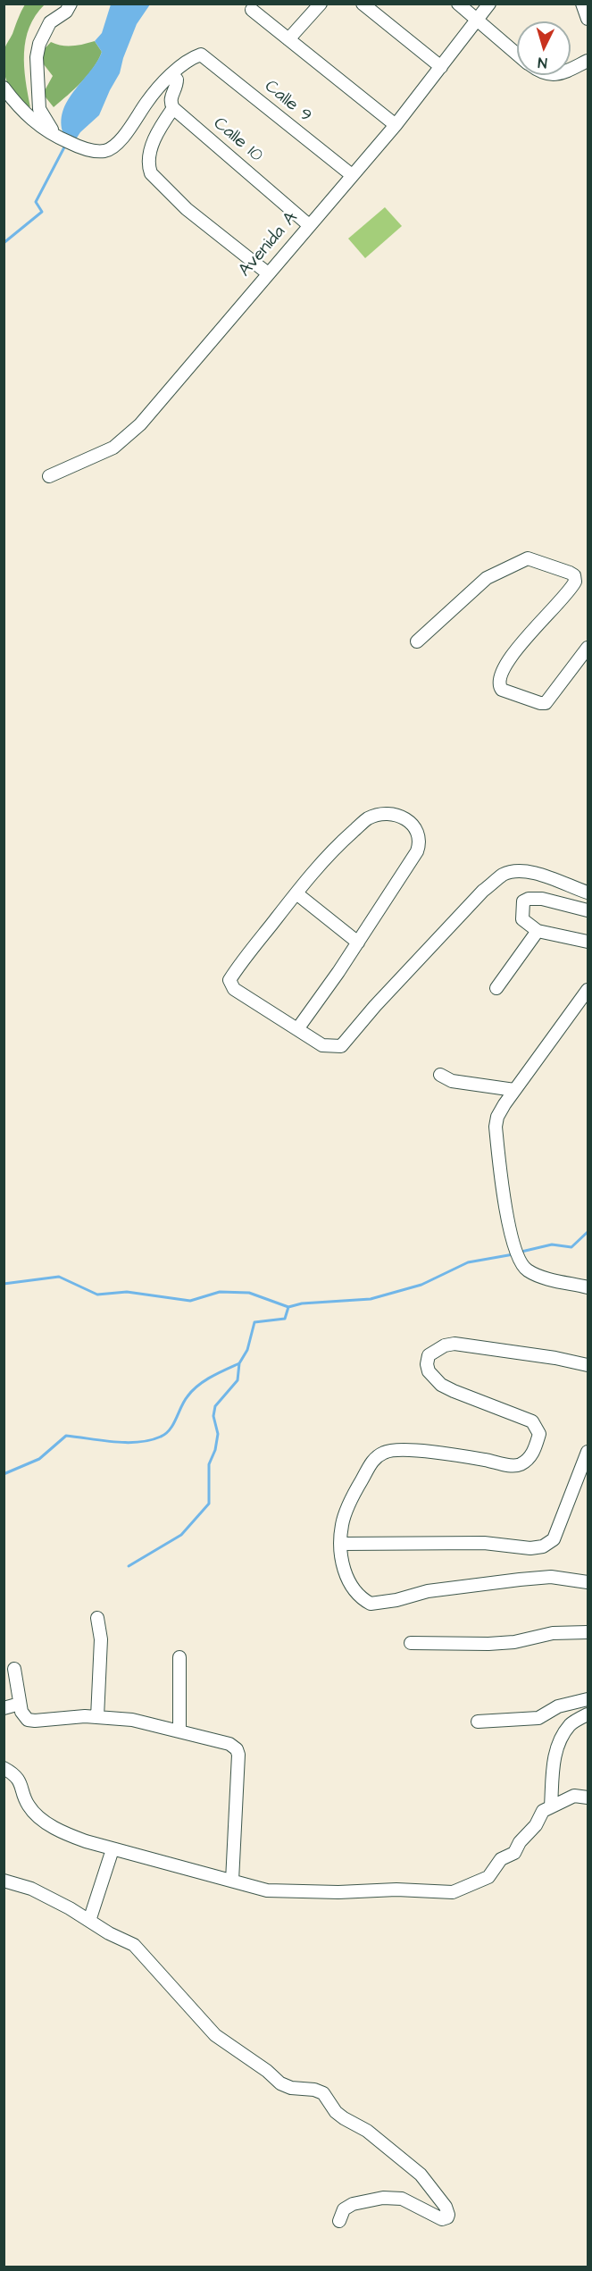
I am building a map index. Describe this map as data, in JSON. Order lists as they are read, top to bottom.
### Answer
{
  "streets": {
    "street": ["Calle 9", "Calle 10", "Avenida A"]
  },
  "crossings": [
    ["Calle 9", "Avenida A"],
    ["Calle 10", "Avenida A"]
  ],
  "north": "bottom"
}
